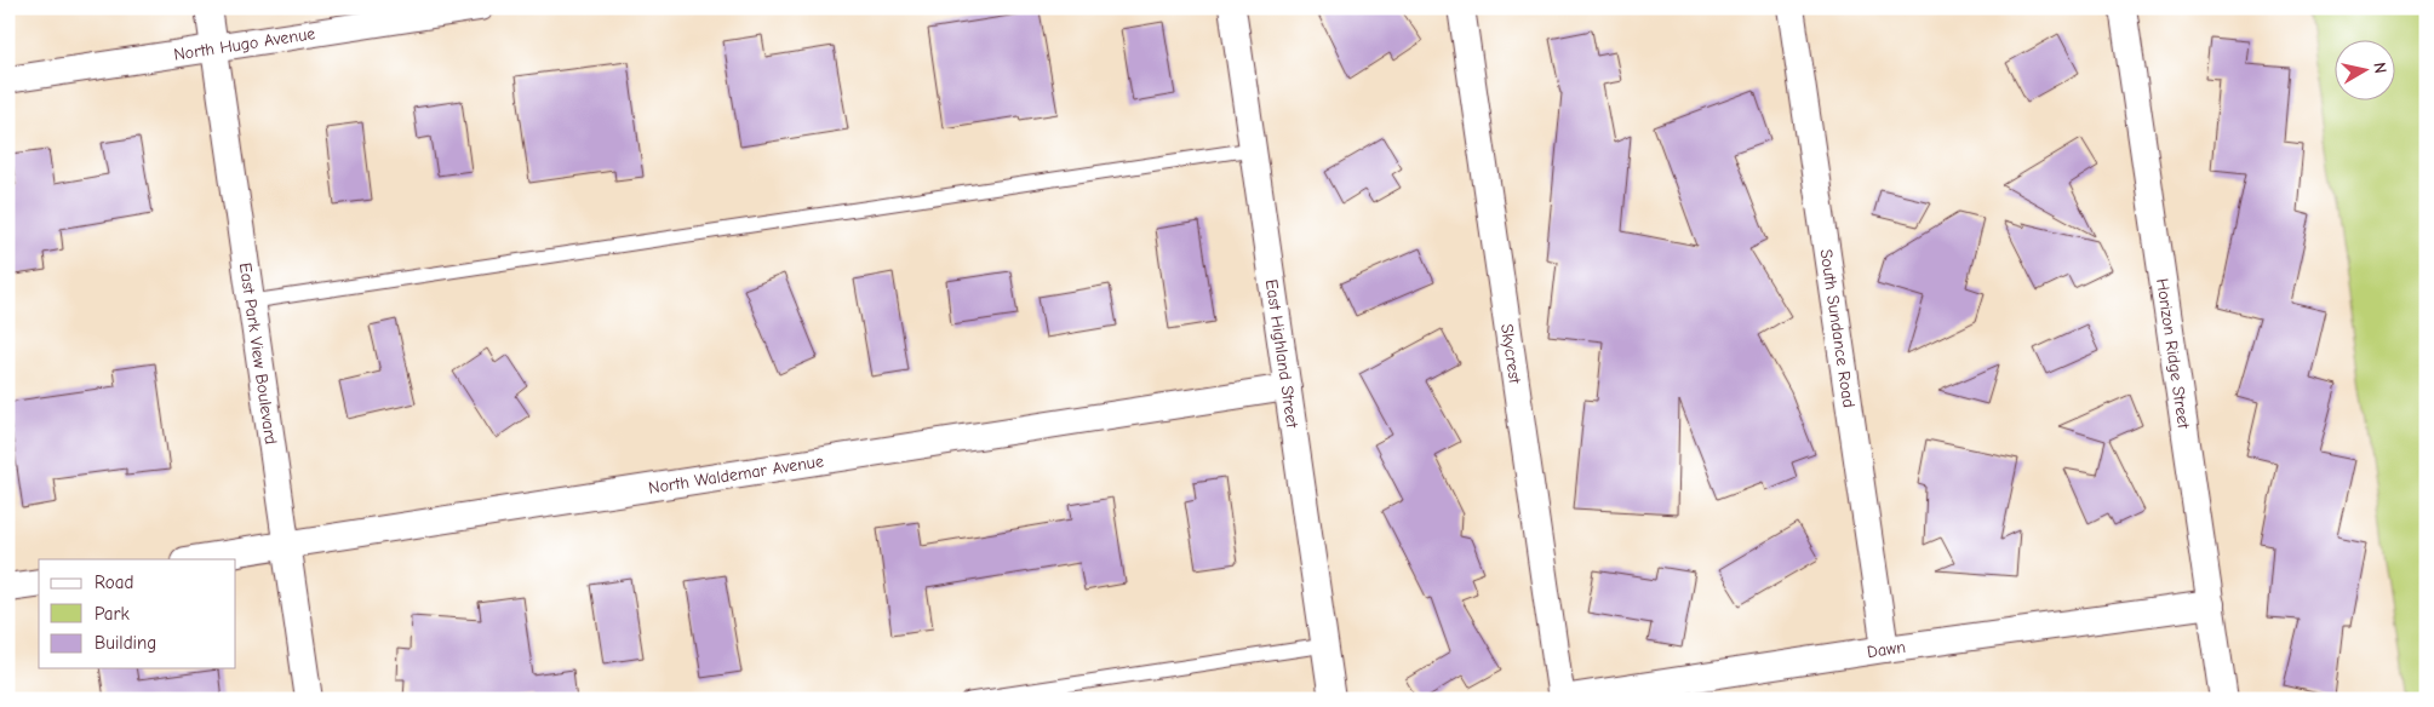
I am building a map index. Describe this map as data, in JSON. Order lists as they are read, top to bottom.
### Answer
{
  "streets": {
    "street": [
      "North Hugo Avenue",
      "South Sundance Road",
      "East Park View Boulevard",
      "East Highland Street",
      "Skycrest",
      "Horizon Ridge Street",
      "North Waldemar Avenue",
      "Dawn"
    ]
  },
  "crossings": [
    ["North Hugo Avenue", "East Park View Boulevard"],
    ["South Sundance Road", "Dawn"],
    ["East Park View Boulevard", "North Waldemar Avenue"],
    ["East Highland Street", "North Waldemar Avenue"],
    ["Skycrest", "Dawn"],
    ["Horizon Ridge Street", "Dawn"]
  ],
  "legend": ["Road", "Park", "Building"],
  "north": "right"
}
